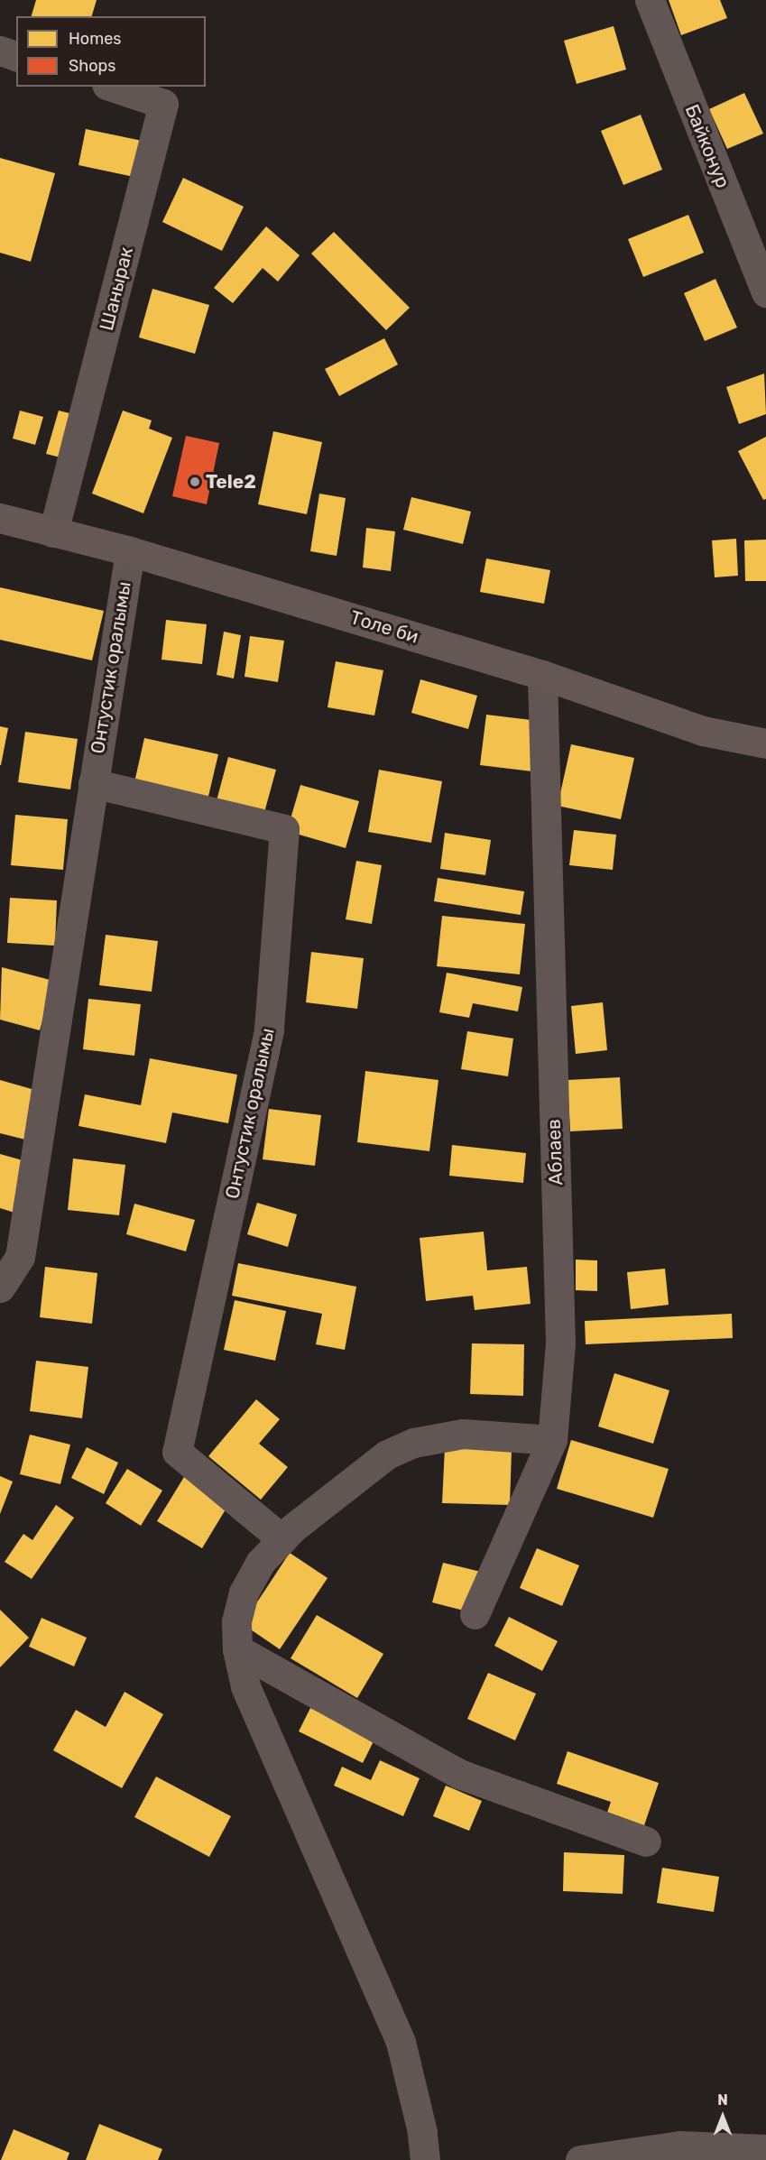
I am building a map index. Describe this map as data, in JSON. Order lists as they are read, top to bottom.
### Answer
{
  "streets": {
    "main road": ["Толе би"],
    "street": [
      "Байконур",
      "Шанырак",
      "Онтустик оралымы",
      "Аблаев"
    ]
  },
  "crossings": [
    ["Шанырак", "Толе би"],
    ["Толе би", "Онтустик оралымы"],
    ["Толе би", "Аблаев"]
  ],
  "places": ["Tele2"],
  "legend": ["Homes", "Shops"],
  "north": "top"
}
